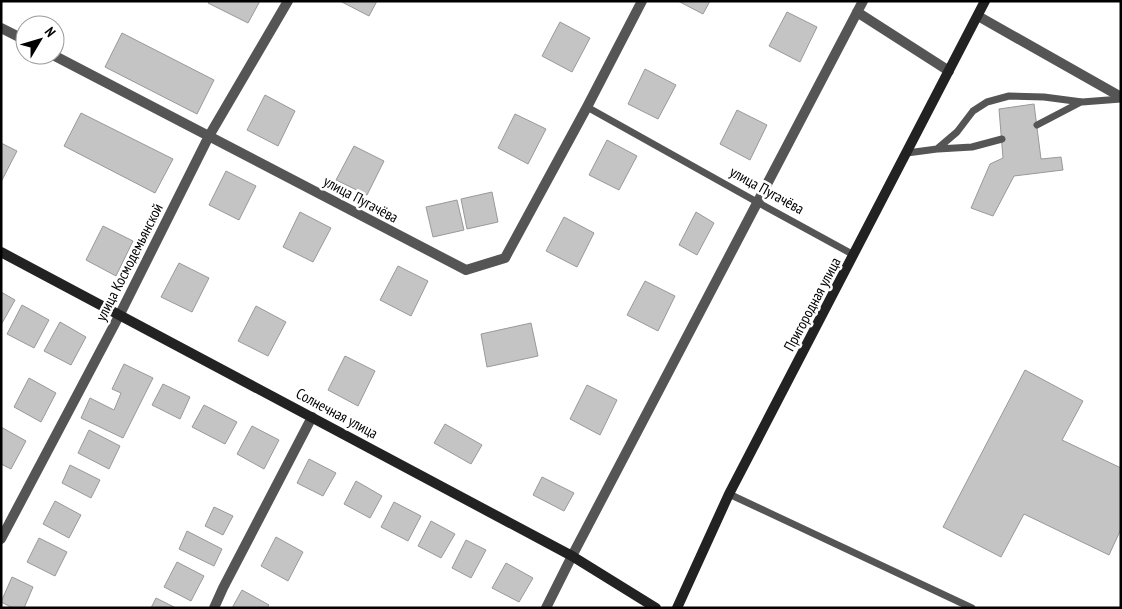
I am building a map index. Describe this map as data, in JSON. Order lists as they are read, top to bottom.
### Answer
{
  "streets": {
    "street": [
      "улица Пугачёва",
      "улица Космодемьянской",
      "Пригородная улица",
      "Солнечная улица"
    ]
  },
  "crossings": [
    ["улица Пугачёва", "улица Космодемьянской"],
    ["улица Пугачёва", "Пригородная улица"],
    ["улица Космодемьянской", "Солнечная улица"]
  ],
  "north": "top right"
}
